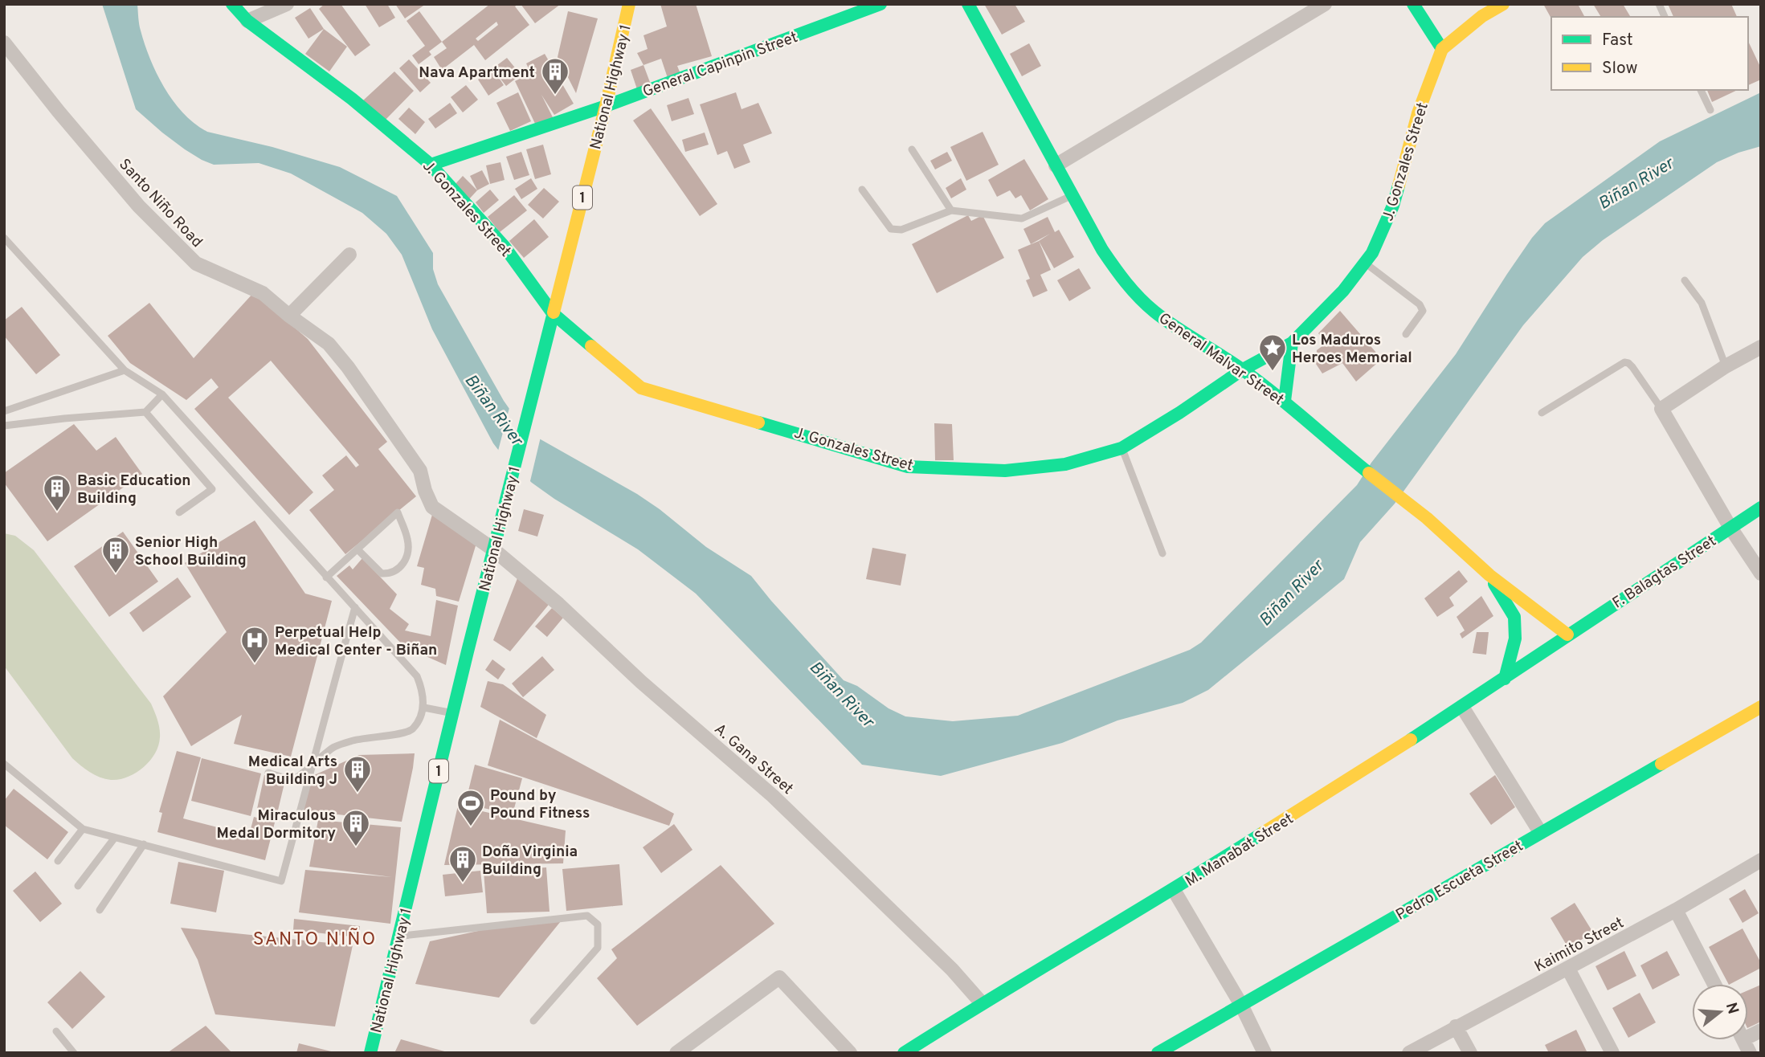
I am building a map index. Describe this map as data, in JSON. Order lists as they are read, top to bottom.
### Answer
{
  "streets": {
    "main road": [
      "General Capinpin Street",
      "National Highway 1",
      "J. Gonzales Street",
      "1",
      "General Malvar Street",
      "F. Balagtas Street",
      "M. Manabat Street",
      "Pedro Escueta Street"
    ],
    "street": ["Santo Niño Road", "A. Gana Street", "Kaimito Street"]
  },
  "crossings": [
    ["General Capinpin Street", "National Highway 1"],
    ["General Capinpin Street", "J. Gonzales Street"],
    ["National Highway 1", "J. Gonzales Street"],
    ["National Highway 1", "Santo Niño Road"],
    ["National Highway 1", "A. Gana Street"],
    ["J. Gonzales Street", "General Malvar Street"],
    ["Santo Niño Road", "A. Gana Street"],
    ["General Malvar Street", "F. Balagtas Street"],
    ["General Malvar Street", "M. Manabat Street"],
    ["F. Balagtas Street", "M. Manabat Street"],
    ["A. Gana Street", "M. Manabat Street"]
  ],
  "districts": ["SANTO NIÑO"],
  "water": ["Biñan River"],
  "places": {
    "building": [
      "Nava Apartment",
      "Basic Education Building",
      "Senior High School Building",
      "Medical Arts Building J",
      "Miraculous Medal Dormitory",
      "Doña Virginia Building"
    ],
    "place": ["Los Maduros Heroes Memorial"],
    "hospital": ["Perpetual Help Medical Center - Biñan"],
    "sports": ["Pound by Pound Fitness"]
  },
  "legend": ["Fast", "Slow"],
  "north": "right"
}
